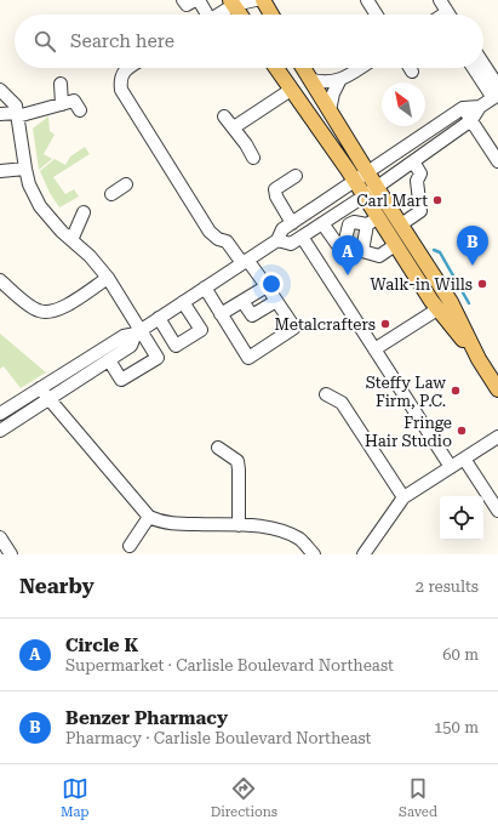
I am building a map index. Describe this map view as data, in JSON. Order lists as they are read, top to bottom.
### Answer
{
  "places": [
    "Carl Mart",
    "Walk-in Wills",
    "Metalcrafters",
    "Steffy Law Firm, P.C.",
    "Fringe Hair Studio"
  ],
  "north": "top left",
  "page": {
    "search": "Search here",
    "pins": ["B", "A"],
    "heading": ["Nearby", "2 results"],
    "list": [
      {
        "mark": "A",
        "name": "Circle K",
        "note": "Supermarket · Carlisle Boulevard Northeast",
        "value": "60 m"
      },
      {
        "mark": "B",
        "name": "Benzer Pharmacy",
        "note": "Pharmacy · Carlisle Boulevard Northeast",
        "value": "150 m"
      }
    ],
    "nav": ["Map", "Directions", "Saved"]
  }
}
